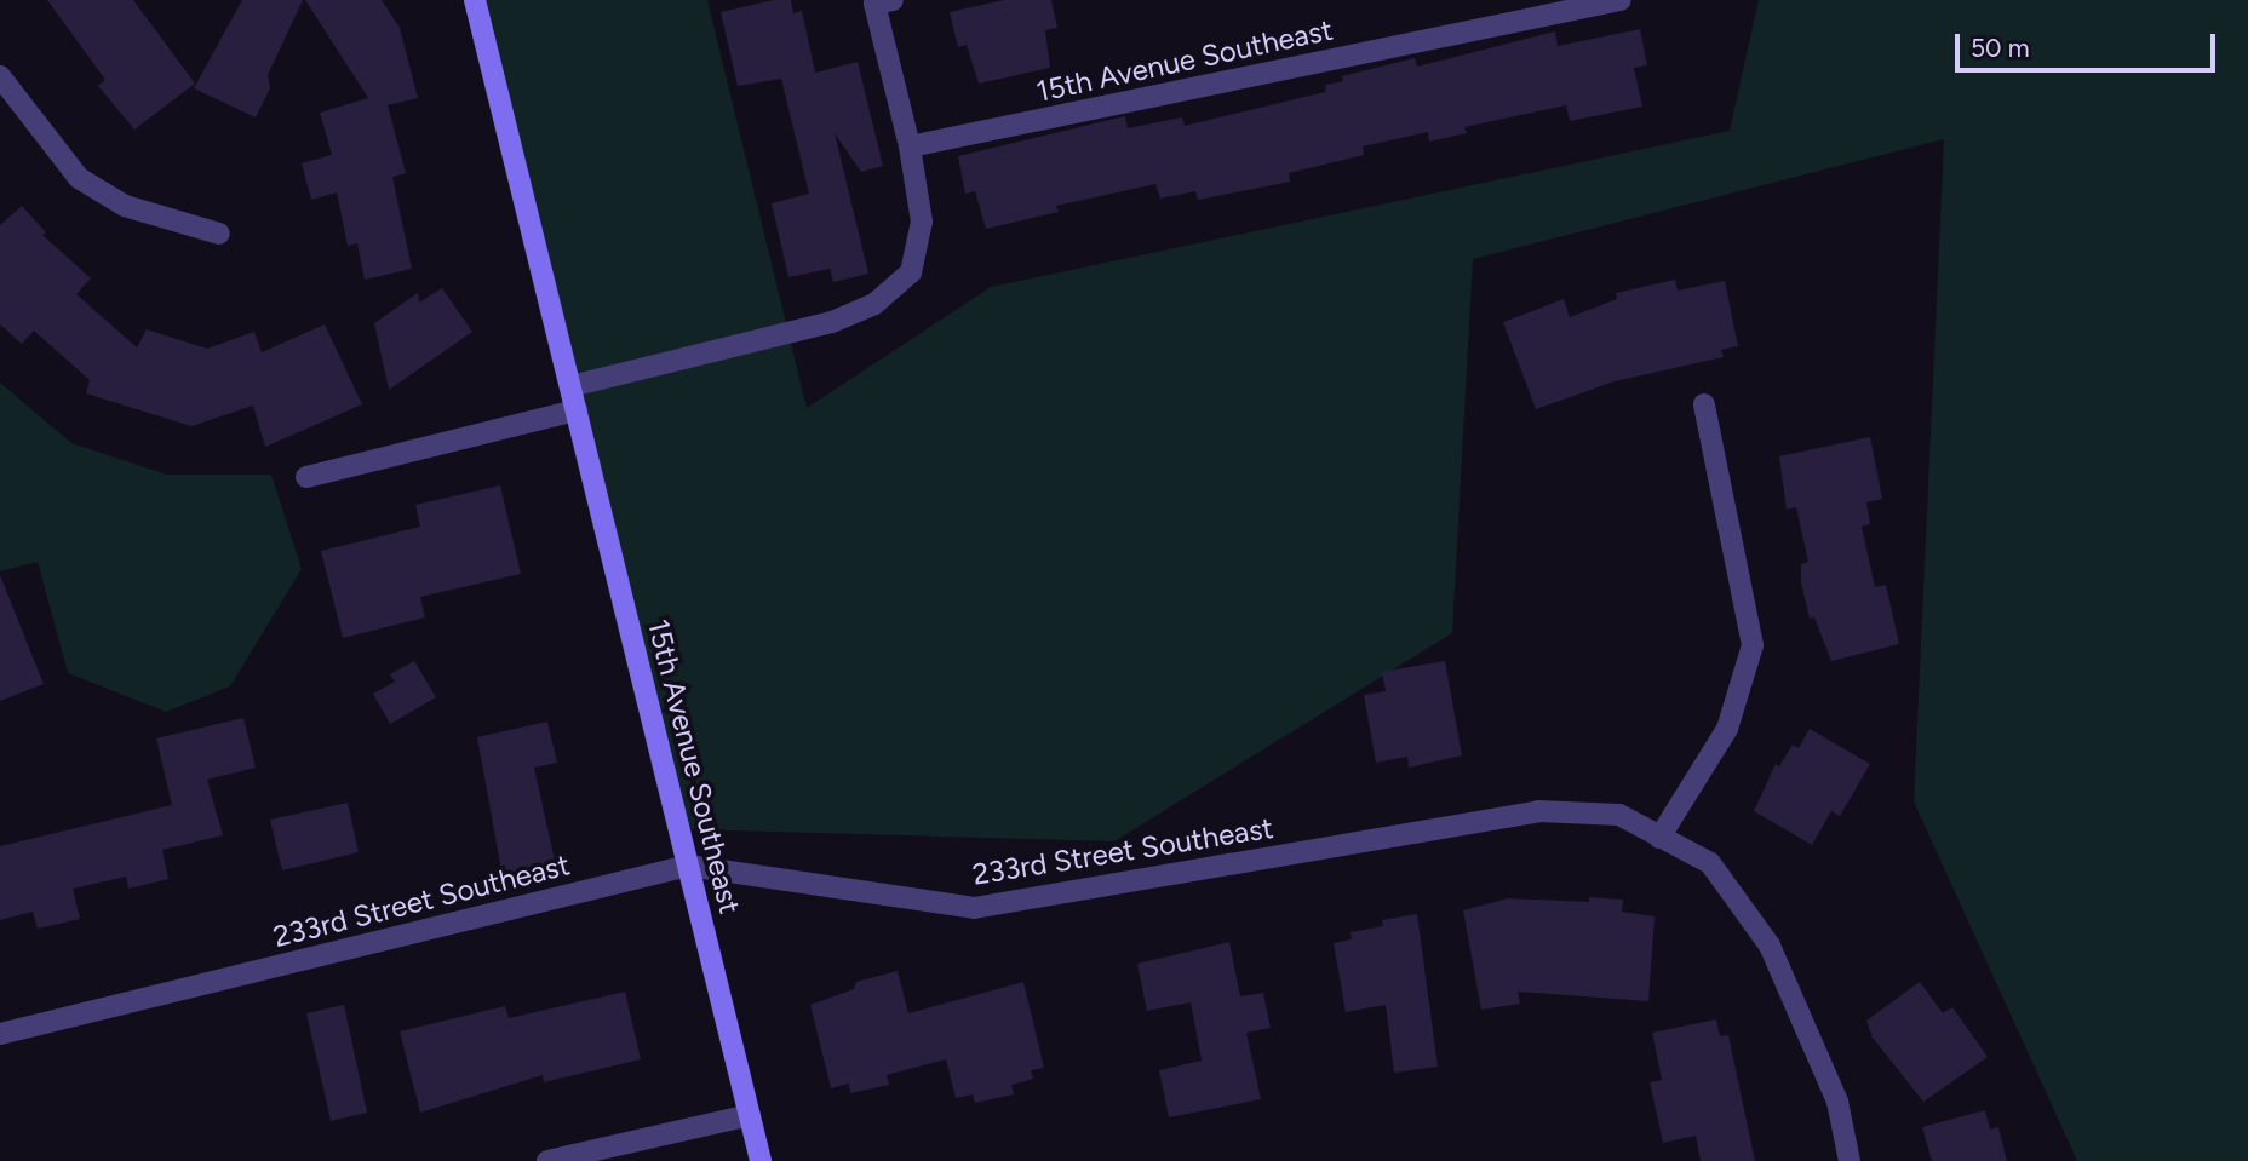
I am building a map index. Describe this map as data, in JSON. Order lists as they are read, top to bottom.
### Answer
{
  "streets": {
    "street": ["15th Avenue Southeast", "233rd Street Southeast"]
  },
  "crossings": [
    ["15th Avenue Southeast", "233rd Street Southeast"]
  ],
  "scale_bar": "50 m"
}
